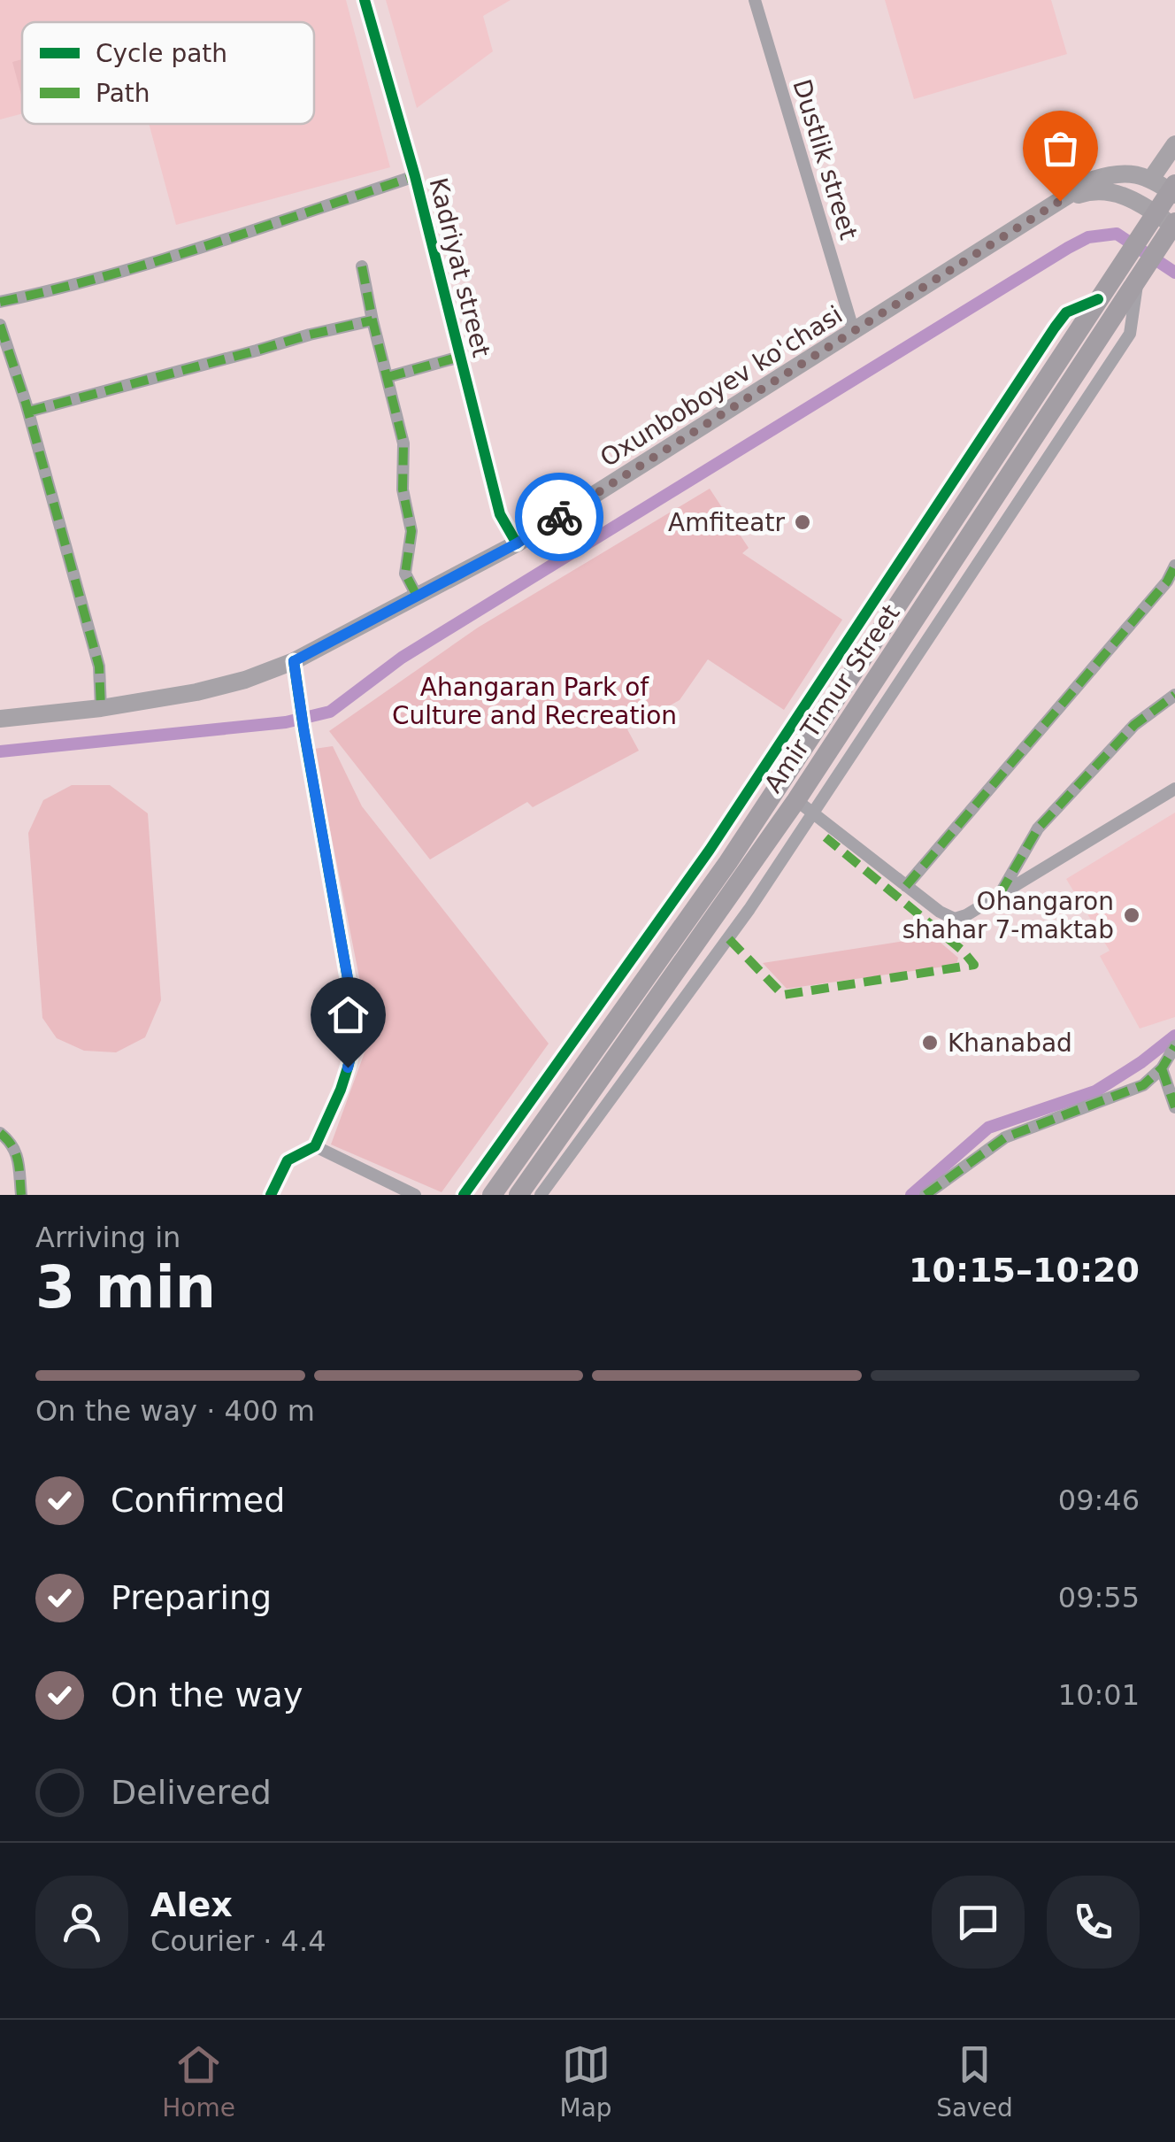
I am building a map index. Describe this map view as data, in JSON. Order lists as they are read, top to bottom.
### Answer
{
  "streets": {
    "highway": ["Amir Timur Street"],
    "main road": ["Oxunboboyev ko'chasi"],
    "street": ["Dustlik street", "Kadriyat street"]
  },
  "crossings": [
    ["Dustlik street", "Oxunboboyev ko'chasi"],
    ["Kadriyat street", "Oxunboboyev ko'chasi"],
    ["Oxunboboyev ko'chasi", "Amir Timur Street"]
  ],
  "parks": ["Ahangaran Park of Culture and Recreation"],
  "places": ["Amfiteatr", "Ohangaron shahar 7-maktab", "Khanabad"],
  "legend": ["Cycle path", "Path"],
  "page": {
    "heading": ["3 min", "Arriving in", "10:15–10:20"],
    "panel": ["Alex", "Courier · 4.4"],
    "bar": "On the way · 400 m",
    "list": [
      ["Confirmed", "09:46"],
      ["Preparing", "09:55"],
      ["On the way", "10:01"],
      "Delivered"
    ],
    "tabs": ["Home", "Map", "Saved"]
  }
}
